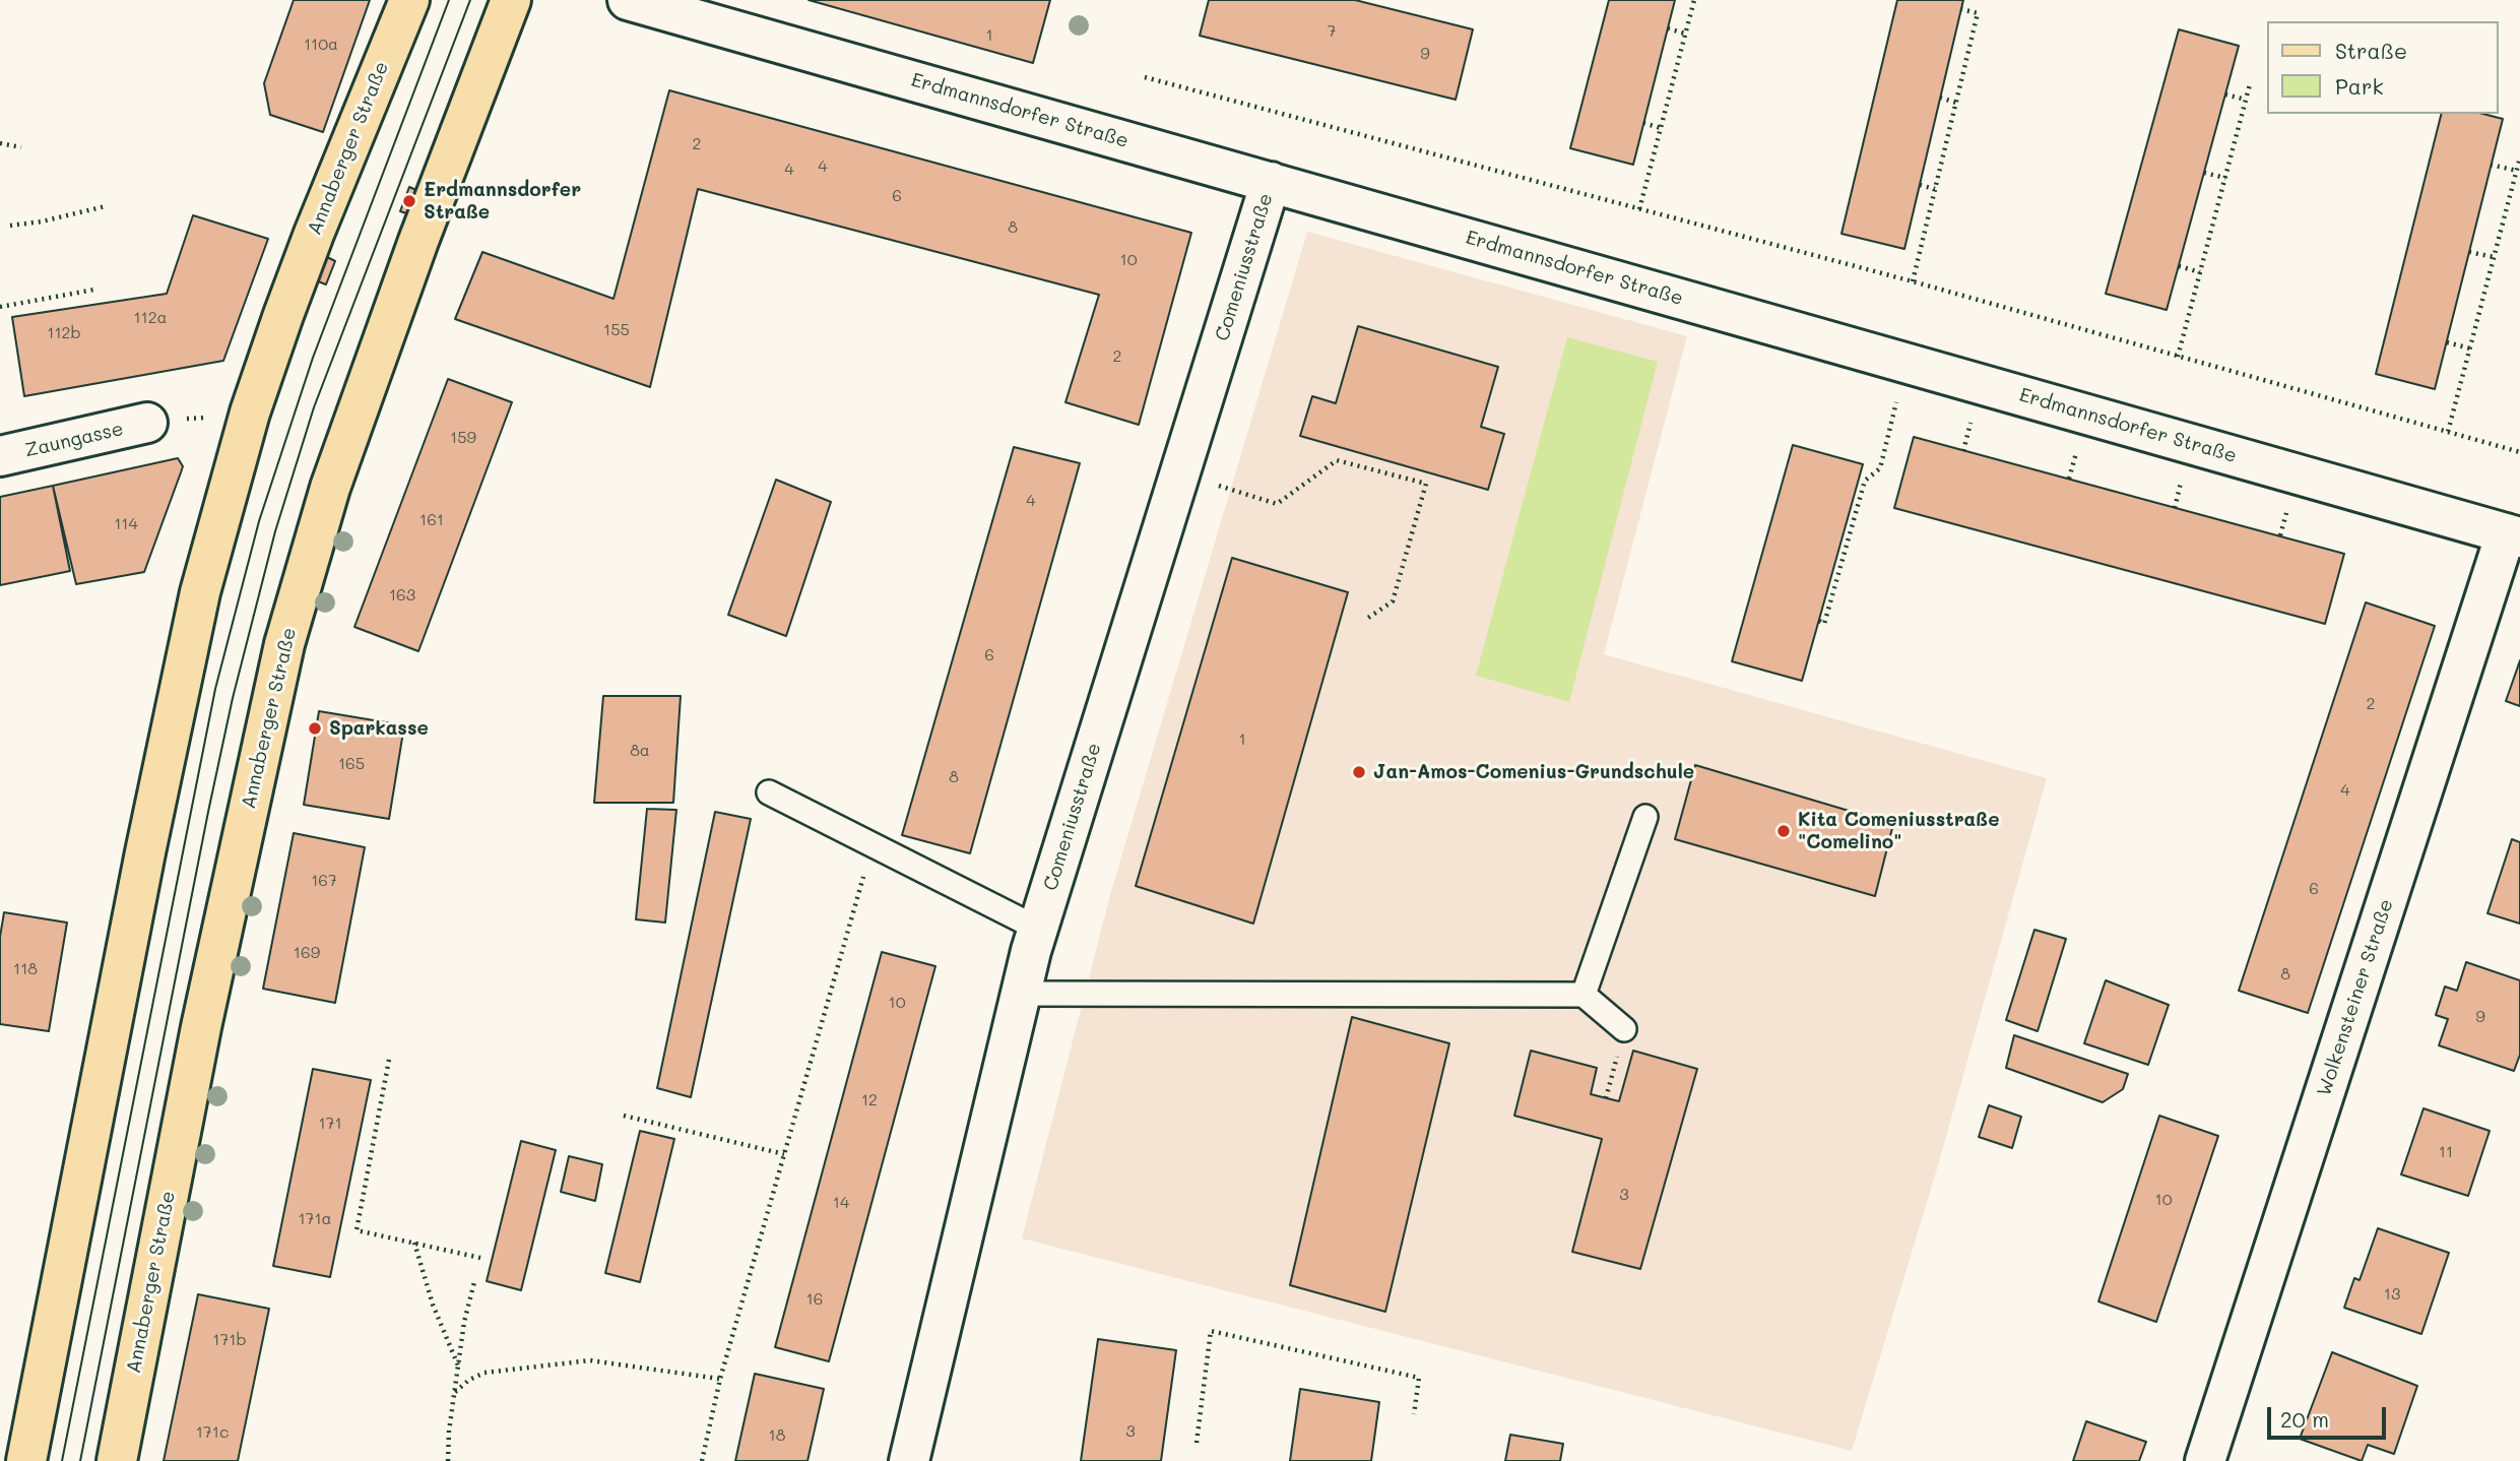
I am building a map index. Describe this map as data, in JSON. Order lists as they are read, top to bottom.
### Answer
{
  "streets": {
    "main road": ["Annaberger Straße"],
    "street": [
      "Erdmannsdorfer Straße",
      "Comeniusstraße",
      "Zaungasse",
      "Wolkensteiner Straße"
    ]
  },
  "crossings": [
    ["Erdmannsdorfer Straße", "Comeniusstraße"],
    ["Erdmannsdorfer Straße", "Wolkensteiner Straße"]
  ],
  "places": [
    "Erdmannsdorfer Straße",
    "Sparkasse",
    "Jan-Amos-Comenius-Grundschule",
    "Kita Comeniusstraße \"Comelino\""
  ],
  "house_numbers": [
    "7",
    "1",
    "110a",
    "9",
    "2",
    "4",
    "4",
    "6",
    "8",
    "10",
    "112a",
    "155",
    "112b",
    "2",
    "159",
    "4",
    "161",
    "114",
    "163",
    "6",
    "2",
    "1",
    "8a",
    "165",
    "8",
    "4",
    "167",
    "6",
    "169",
    "118",
    "8",
    "10",
    "9",
    "12",
    "171",
    "11",
    "3",
    "10",
    "14",
    "171a",
    "13",
    "16",
    "171b",
    "3",
    "171c",
    "18"
  ],
  "legend": ["Straße", "Park"],
  "scale_bar": "20 m"
}
